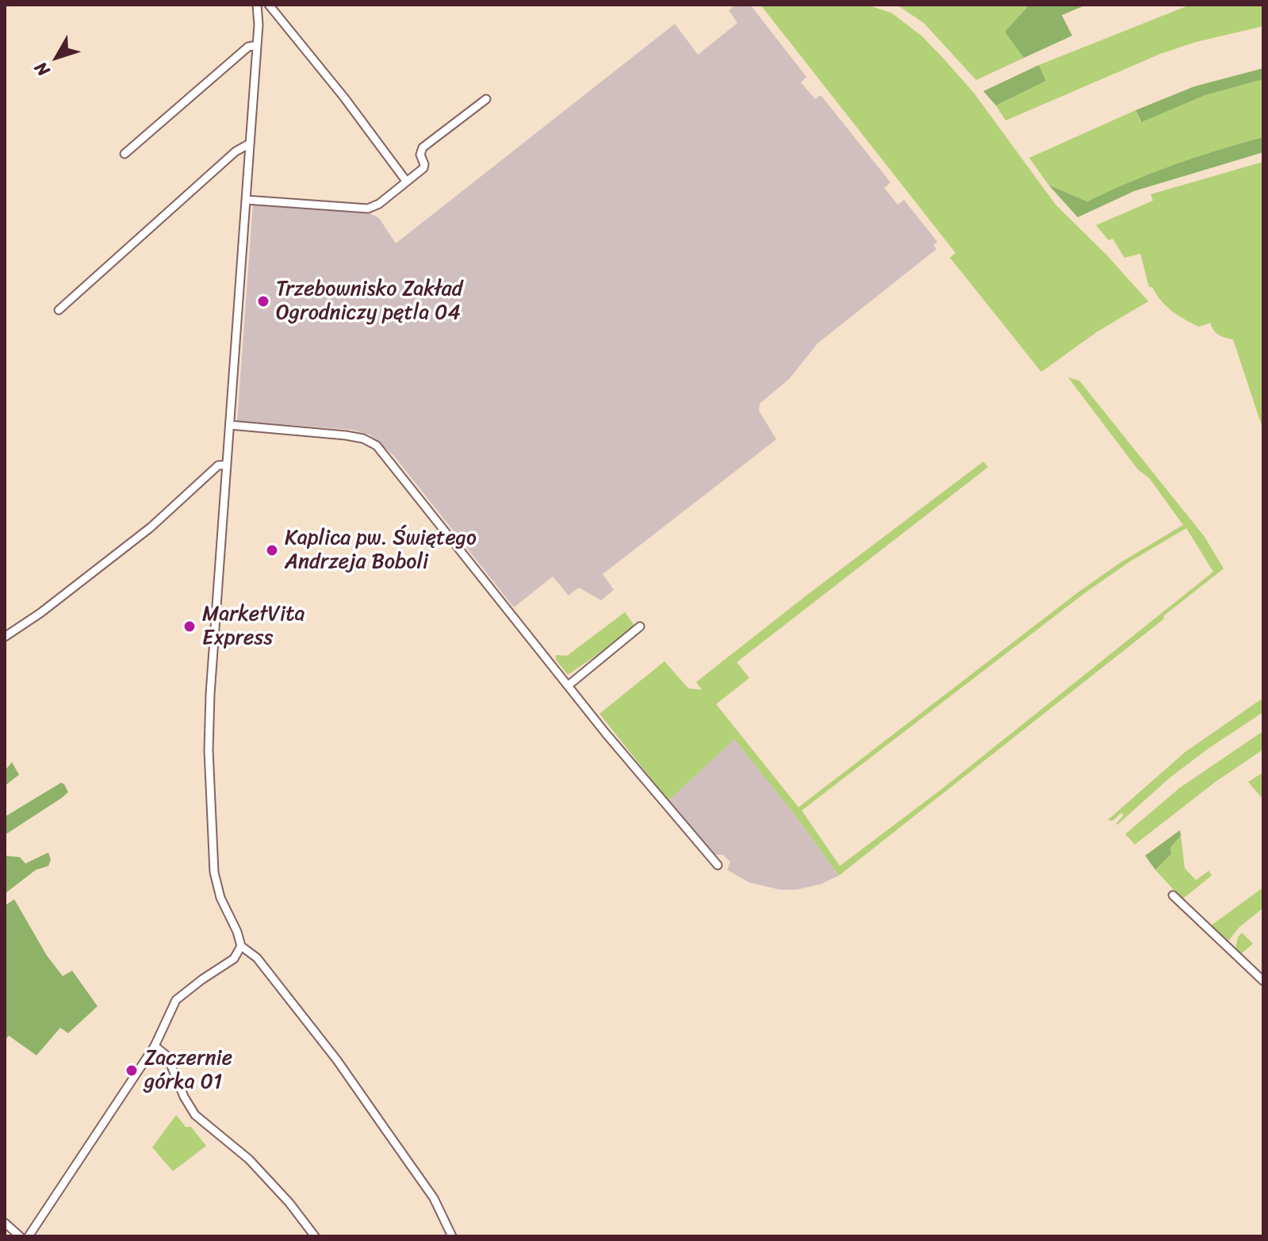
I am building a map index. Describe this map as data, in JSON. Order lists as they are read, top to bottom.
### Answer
{
  "places": [
    "Trzebownisko Zakład Ogrodniczy pętla 04",
    "Kaplica pw. Świętego Andrzeja Boboli",
    "MarketVita Express",
    "Zaczernie górka 01"
  ],
  "north": "bottom left"
}
